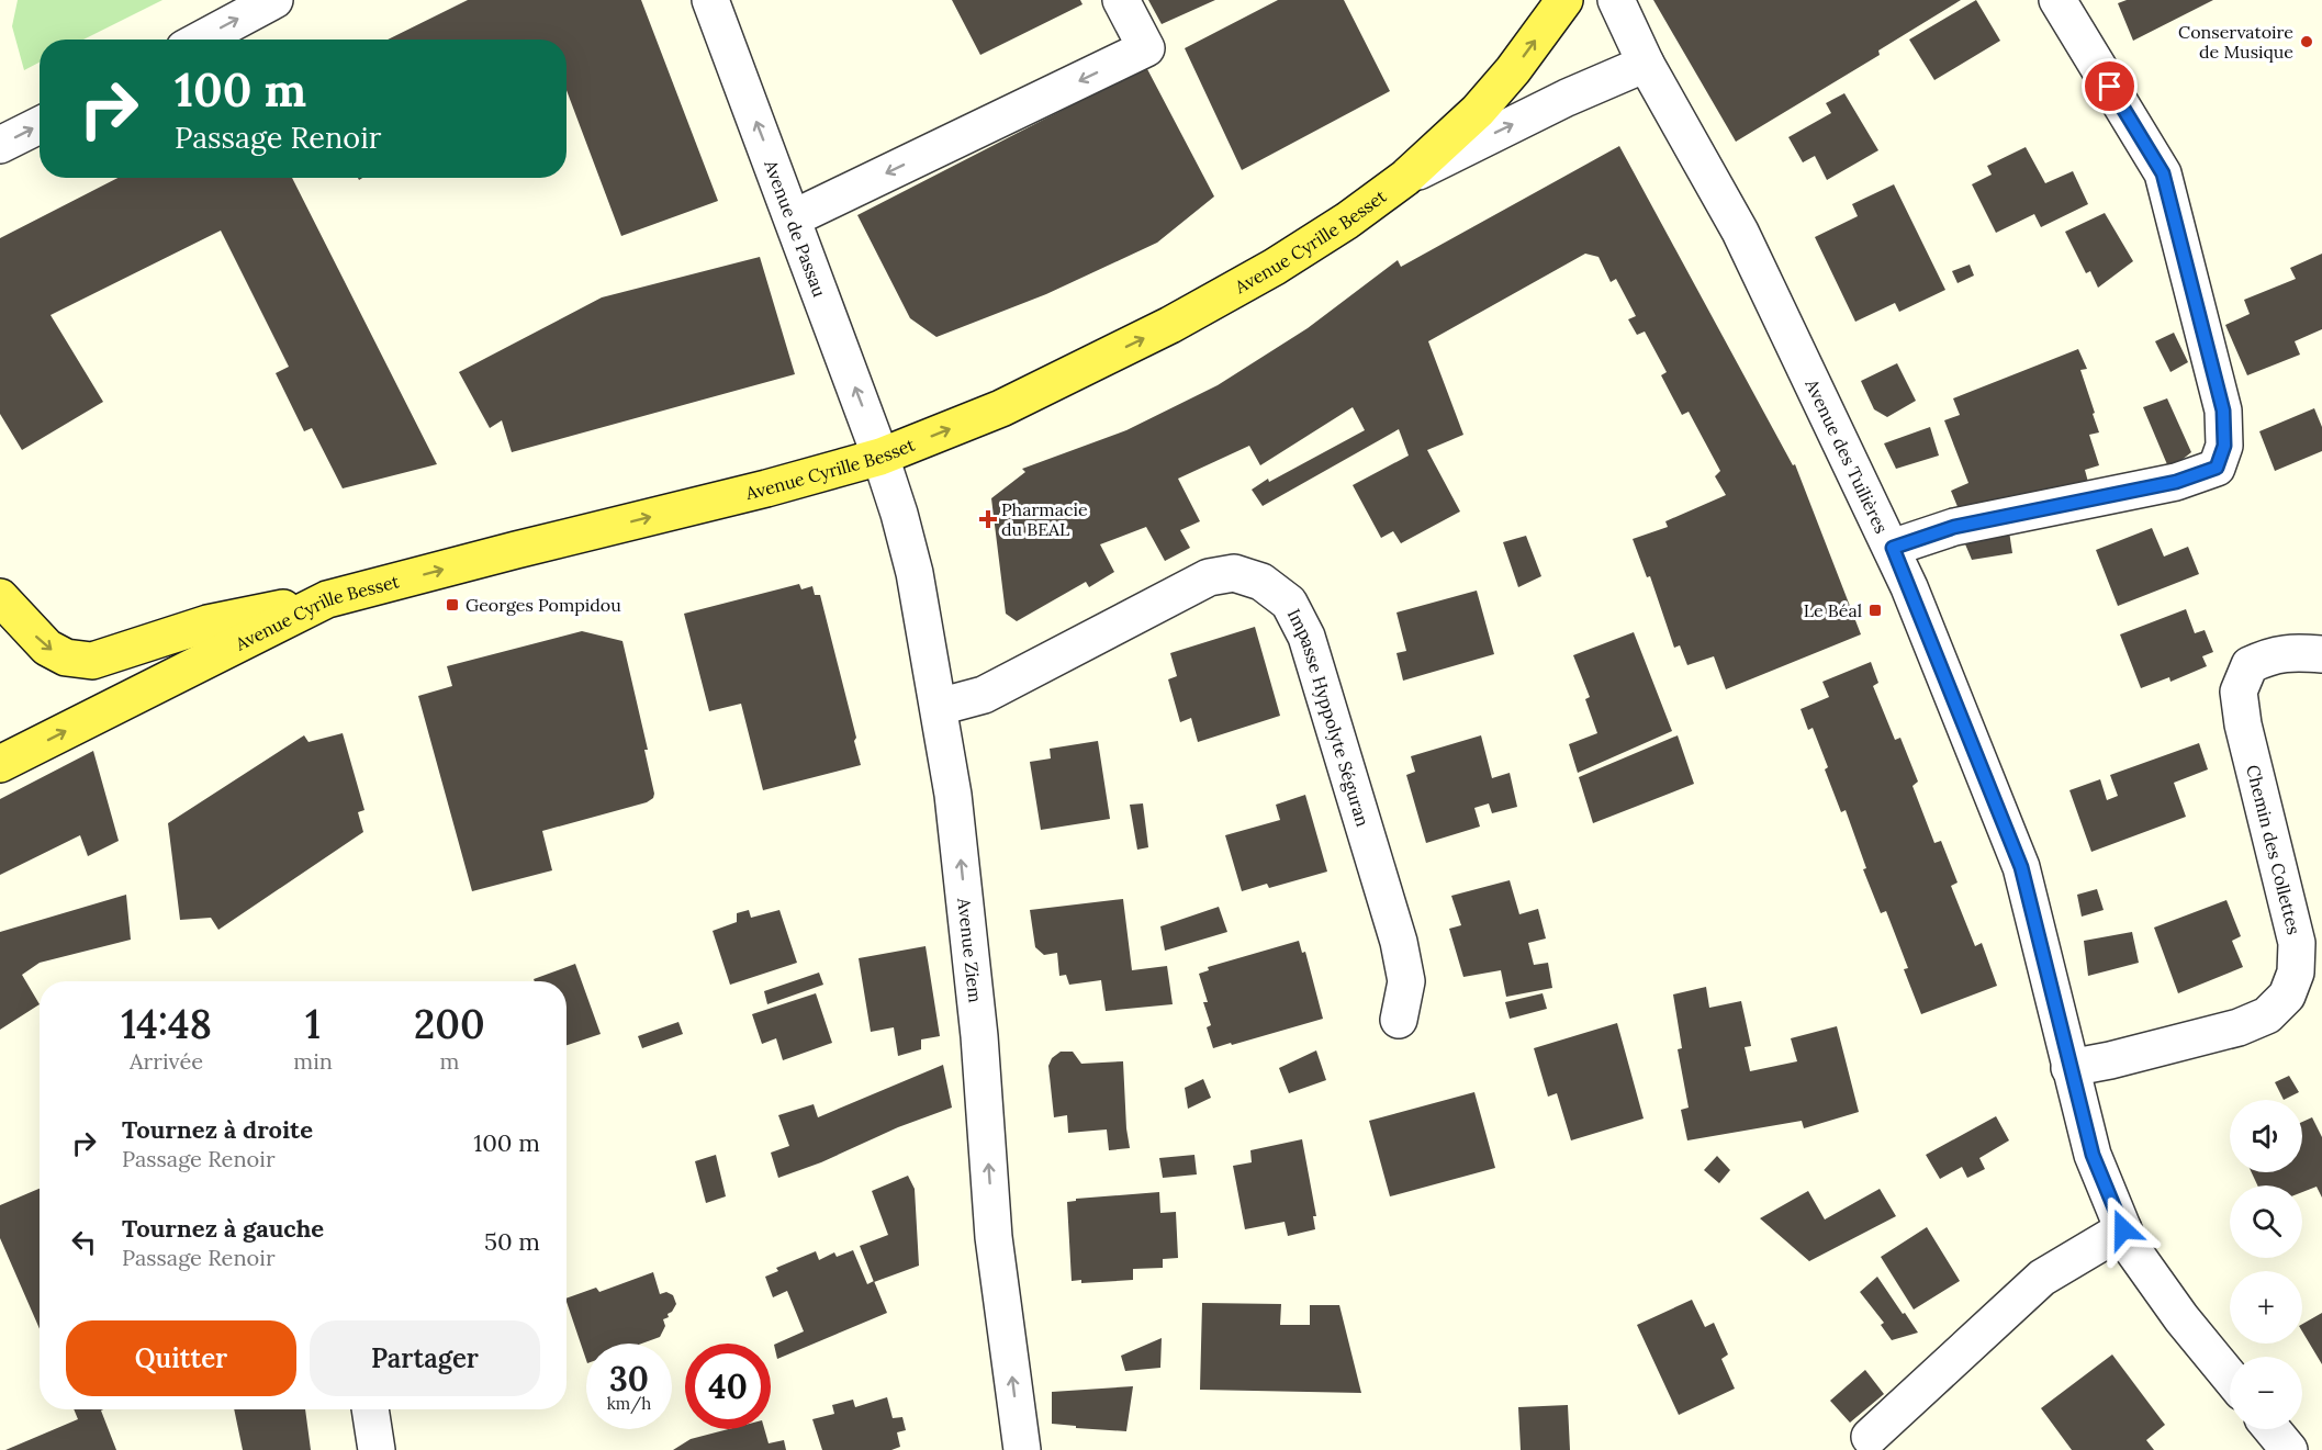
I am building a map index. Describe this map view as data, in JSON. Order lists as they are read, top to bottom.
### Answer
{
  "streets": {
    "main road": ["Avenue Cyrille Besset"],
    "street": [
      "Avenue de Passau",
      "Avenue des Tuilières",
      "Impasse Hyppolyte Séguran",
      "Chemin des Collettes",
      "Avenue Ziem"
    ]
  },
  "crossings": [
    ["Avenue de Passau", "Avenue Cyrille Besset"],
    ["Avenue de Passau", "Avenue Ziem"],
    ["Avenue Cyrille Besset", "Avenue Ziem"],
    ["Avenue des Tuilières", "Chemin des Collettes"],
    ["Impasse Hyppolyte Séguran", "Avenue Ziem"]
  ],
  "one_way": ["Avenue de Passau", "Avenue Cyrille Besset", "Avenue Ziem"],
  "places": {
    "other": ["Conservatoire de Musique"],
    "health": ["Pharmacie du BEAL"],
    "transit": ["Georges Pompidou", "Le Béal"]
  },
  "page": {
    "turn": ["100 m", "Passage Renoir"],
    "eta": [
      "14:48",
      "Arrivée",
      "1",
      "min",
      "200",
      "m"
    ],
    "list": [
      {
        "name": "Tournez à droite",
        "note": "Passage Renoir",
        "value": "100 m"
      },
      {
        "name": "Tournez à gauche",
        "note": "Passage Renoir",
        "value": "50 m"
      }
    ],
    "map_buttons": ["+", "−"],
    "buttons": ["Quitter", "Partager"],
    "speed": "30 km/h",
    "limit": "40"
  }
}
